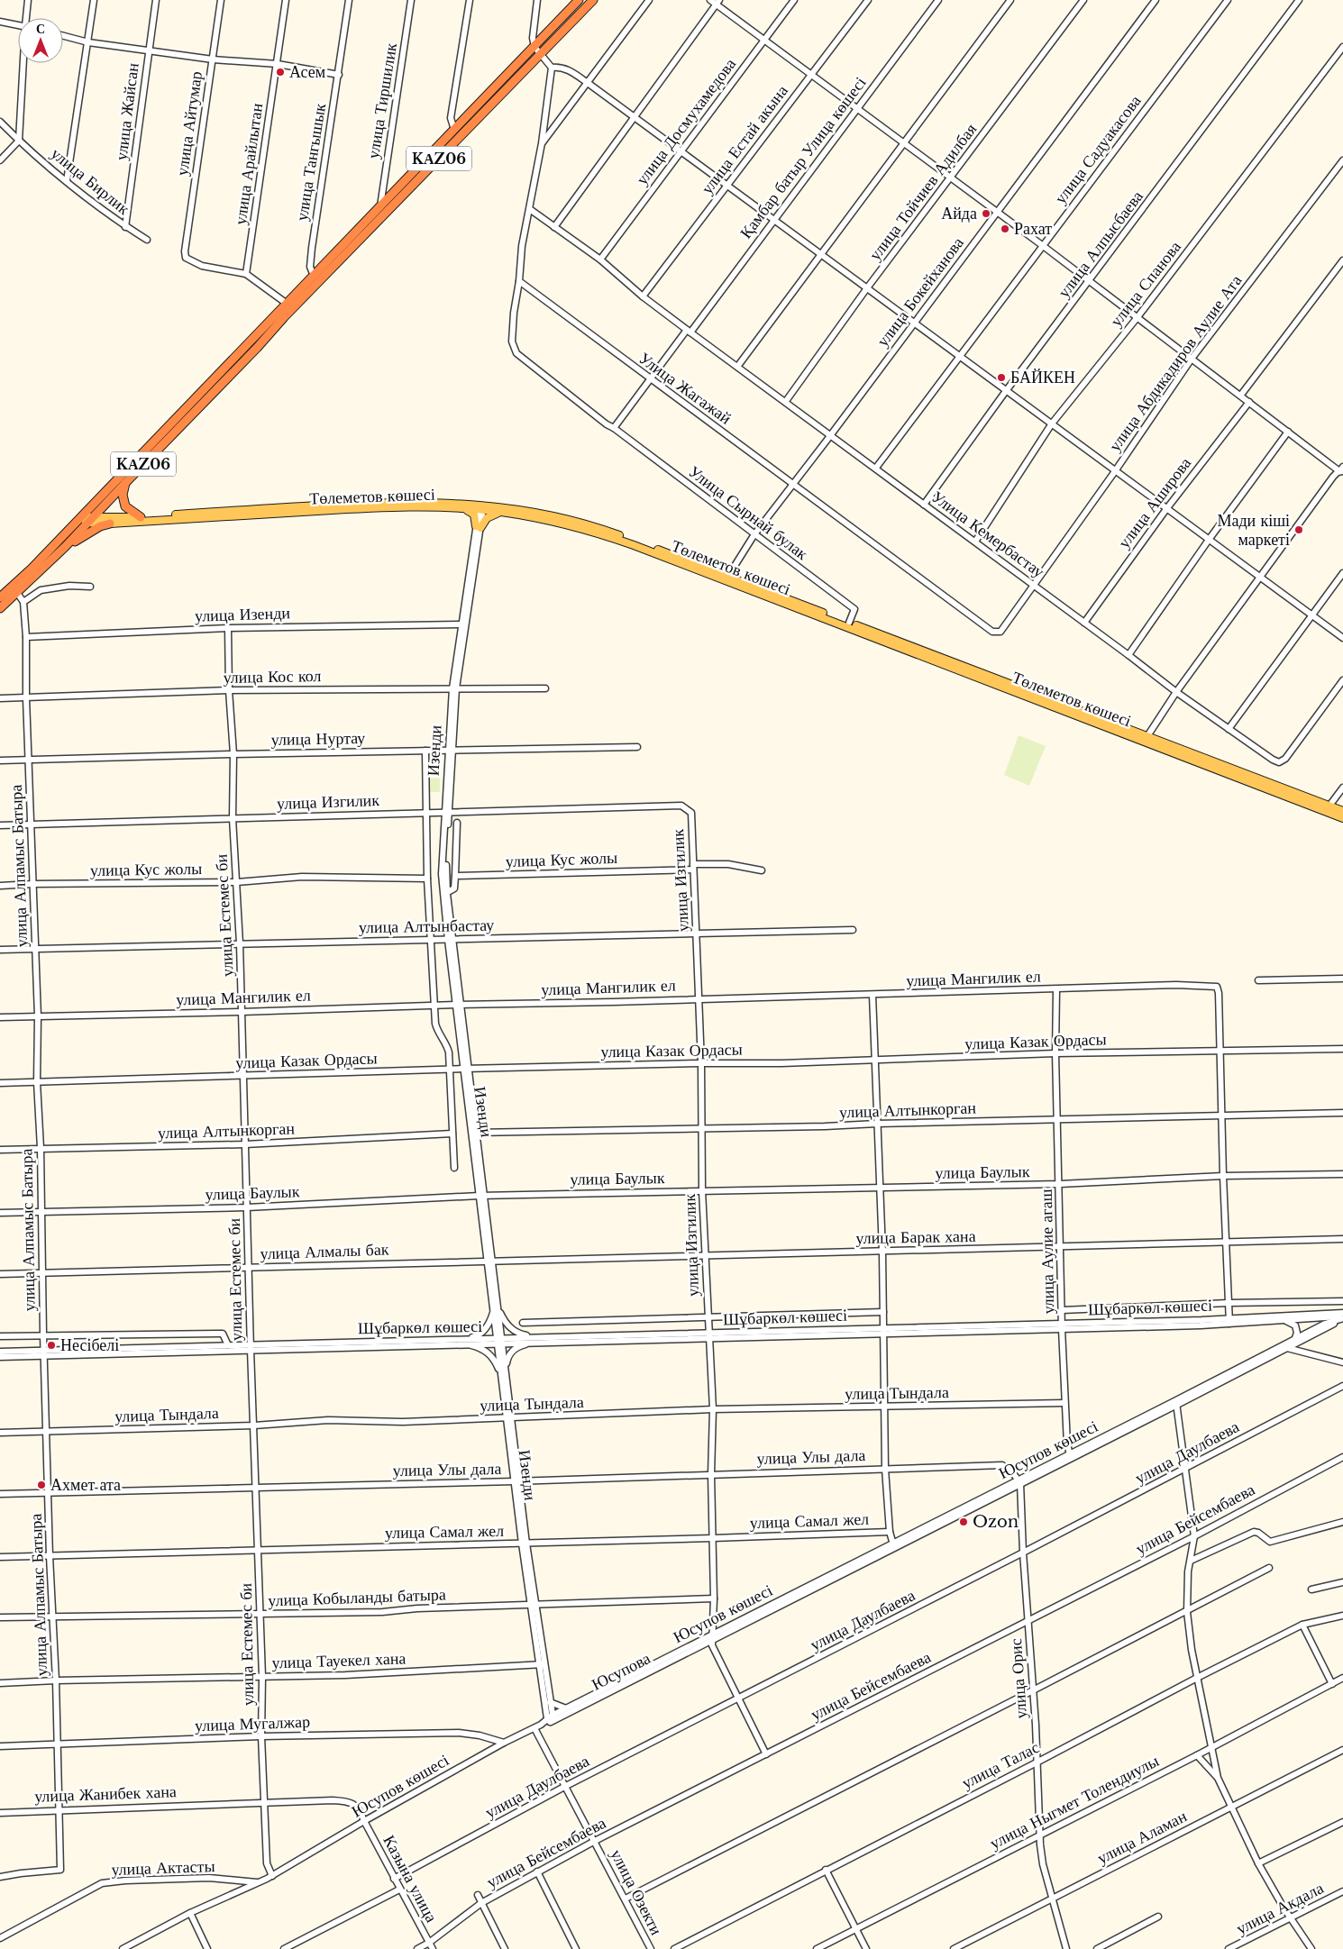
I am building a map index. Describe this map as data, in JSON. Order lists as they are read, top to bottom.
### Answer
{
  "streets": {
    "highway": ["KАZ06"],
    "main road": ["Төлеметов көшесі"],
    "street": [
      "улица Тиршилик",
      "улица Жайсан",
      "улица Досмухамедова",
      "улица Айтумар",
      "улица Естай акына",
      "улица Садуакасова",
      "Қамбар батыр Улица көшесі",
      "улица Тангышык",
      "улица Арайлытан",
      "улица Бирлик",
      "улица Тойчиев Адилбая",
      "улица Алпысбаева",
      "улица Спанова",
      "улица Бокейханова",
      "улица Абдикадиров Аулие Ата",
      "Улица Жагажай",
      "улица Аширова",
      "Улица Сырнай булак",
      "Улица Кемербастау",
      "улица Изенди",
      "улица Кос кол",
      "улица Нуртау",
      "Изенди",
      "улица Изгилик",
      "улица Кус жолы",
      "улица Алпамыс Батыра",
      "улица Естемес би",
      "улица Алтынбастау",
      "улица Мангилик ел",
      "улица Казак Ордасы",
      "улица Алтынкорган",
      "улица Баулык",
      "улица Барак хана",
      "улица Алмалы бак",
      "улица Аулие агаш",
      "Шұбаркөл көшесі",
      "улица Тындала",
      "Юсупов көшесі",
      "улица Даулбаева",
      "улица Улы дала",
      "улица Бейсембаева",
      "улица Самал жел",
      "улица Кобыланды батыра",
      "улица Тауекел хана",
      "Юсупова",
      "улица Орис",
      "улица Мугалжар",
      "улица Талас",
      "улица Жанибек хана",
      "улица Ныгмет Толендиулы",
      "улица Аламан",
      "улица Актасты",
      "Казына улица",
      "улица Озекти",
      "улица Акдала"
    ]
  },
  "crossings": [
    ["улица Тиршилик", "KАZ06"],
    ["улица Жайсан", "улица Бирлик"],
    ["улица Досмухамедова", "Улица Кемербастау"],
    ["улица Айтумар", "улица Арайлытан"],
    ["улица Естай акына", "Улица Кемербастау"],
    ["улица Садуакасова", "Улица Кемербастау"],
    ["Қамбар батыр Улица көшесі", "Улица Жагажай"],
    ["Қамбар батыр Улица көшесі", "Улица Сырнай булак"],
    ["Қамбар батыр Улица көшесі", "Улица Кемербастау"],
    ["KАZ06", "улица Тангышык"],
    ["KАZ06", "Төлеметов көшесі"],
    ["улица Тойчиев Адилбая", "Улица Кемербастау"],
    ["улица Алпысбаева", "Улица Кемербастау"],
    ["улица Спанова", "Улица Кемербастау"],
    ["улица Бокейханова", "Улица Жагажай"],
    ["улица Бокейханова", "Төлеметов көшесі"],
    ["улица Бокейханова", "Улица Сырнай булак"],
    ["улица Бокейханова", "Улица Кемербастау"],
    ["улица Абдикадиров Аулие Ата", "Улица Жагажай"],
    ["улица Абдикадиров Аулие Ата", "Улица Кемербастау"],
    ["Улица Жагажай", "Улица Сырнай булак"],
    ["Улица Жагажай", "Улица Кемербастау"],
    ["Төлеметов көшесі", "Улица Сырнай булак"],
    ["Төлеметов көшесі", "Изенди"],
    ["улица Аширова", "Улица Кемербастау"],
    ["Улица Сырнай булак", "Улица Кемербастау"],
    ["улица Изенди", "Изенди"],
    ["улица Изенди", "улица Алпамыс Батыра"],
    ["улица Изенди", "улица Естемес би"],
    ["улица Кос кол", "Изенди"],
    ["улица Кос кол", "улица Алпамыс Батыра"],
    ["улица Кос кол", "улица Естемес би"],
    ["улица Нуртау", "Изенди"],
    ["улица Нуртау", "улица Алпамыс Батыра"],
    ["улица Нуртау", "улица Естемес би"],
    ["Изенди", "улица Изгилик"],
    ["Изенди", "улица Алтынбастау"],
    ["Изенди", "улица Мангилик ел"],
    ["Изенди", "улица Казак Ордасы"],
    ["Изенди", "улица Алтынкорган"],
    ["Изенди", "улица Баулык"],
    ["Изенди", "улица Барак хана"],
    ["Изенди", "улица Алмалы бак"],
    ["Изенди", "Шұбаркөл көшесі"],
    ["Изенди", "улица Тындала"],
    ["Изенди", "Юсупов көшесі"],
    ["Изенди", "улица Улы дала"],
    ["Изенди", "улица Самал жел"],
    ["Изенди", "улица Кобыланды батыра"],
    ["Изенди", "улица Тауекел хана"],
    ["Изенди", "Юсупова"],
    ["улица Изгилик", "улица Кус жолы"],
    ["улица Изгилик", "улица Алпамыс Батыра"],
    ["улица Изгилик", "улица Естемес би"],
    ["улица Изгилик", "улица Алтынбастау"],
    ["улица Изгилик", "улица Мангилик ел"],
    ["улица Изгилик", "улица Казак Ордасы"],
    ["улица Изгилик", "улица Алтынкорган"],
    ["улица Изгилик", "улица Баулык"],
    ["улица Изгилик", "улица Барак хана"],
    ["улица Изгилик", "Шұбаркөл көшесі"],
    ["улица Изгилик", "улица Тындала"],
    ["улица Изгилик", "Юсупов көшесі"],
    ["улица Изгилик", "улица Улы дала"],
    ["улица Изгилик", "улица Самал жел"],
    ["улица Изгилик", "улица Кобыланды батыра"],
    ["улица Изгилик", "Юсупова"],
    ["улица Кус жолы", "улица Алпамыс Батыра"],
    ["улица Кус жолы", "улица Естемес би"],
    ["улица Алпамыс Батыра", "улица Алтынбастау"],
    ["улица Алпамыс Батыра", "улица Мангилик ел"],
    ["улица Алпамыс Батыра", "улица Казак Ордасы"],
    ["улица Алпамыс Батыра", "улица Алтынкорган"],
    ["улица Алпамыс Батыра", "улица Баулык"],
    ["улица Алпамыс Батыра", "улица Алмалы бак"],
    ["улица Алпамыс Батыра", "Шұбаркөл көшесі"],
    ["улица Алпамыс Батыра", "улица Тындала"],
    ["улица Алпамыс Батыра", "улица Улы дала"],
    ["улица Алпамыс Батыра", "улица Самал жел"],
    ["улица Алпамыс Батыра", "улица Кобыланды батыра"],
    ["улица Алпамыс Батыра", "улица Тауекел хана"],
    ["улица Алпамыс Батыра", "улица Мугалжар"],
    ["улица Алпамыс Батыра", "улица Жанибек хана"],
    ["улица Естемес би", "улица Алтынбастау"],
    ["улица Естемес би", "улица Мангилик ел"],
    ["улица Естемес би", "улица Казак Ордасы"],
    ["улица Естемес би", "улица Алтынкорган"],
    ["улица Естемес би", "улица Баулык"],
    ["улица Естемес би", "улица Алмалы бак"],
    ["улица Естемес би", "Шұбаркөл көшесі"],
    ["улица Естемес би", "улица Тындала"],
    ["улица Естемес би", "Юсупов көшесі"],
    ["улица Естемес би", "улица Улы дала"],
    ["улица Естемес би", "улица Самал жел"],
    ["улица Естемес би", "улица Кобыланды батыра"],
    ["улица Естемес би", "улица Тауекел хана"],
    ["улица Естемес би", "улица Мугалжар"],
    ["улица Естемес би", "улица Жанибек хана"],
    ["улица Естемес би", "Казына улица"],
    ["улица Мангилик ел", "улица Казак Ордасы"],
    ["улица Мангилик ел", "улица Аулие агаш"],
    ["улица Мангилик ел", "улица Самал жел"],
    ["улица Казак Ордасы", "улица Аулие агаш"],
    ["улица Казак Ордасы", "улица Самал жел"],
    ["улица Алтынкорган", "улица Аулие агаш"],
    ["улица Алтынкорган", "улица Самал жел"],
    ["улица Баулык", "улица Аулие агаш"],
    ["улица Баулык", "улица Самал жел"],
    ["улица Барак хана", "улица Алмалы бак"],
    ["улица Барак хана", "улица Аулие агаш"],
    ["улица Барак хана", "улица Самал жел"],
    ["улица Аулие агаш", "Шұбаркөл көшесі"],
    ["улица Аулие агаш", "улица Тындала"],
    ["улица Аулие агаш", "Юсупов көшесі"],
    ["Шұбаркөл көшесі", "Юсупов көшесі"],
    ["Шұбаркөл көшесі", "улица Самал жел"],
    ["улица Тындала", "улица Самал жел"],
    ["Юсупов көшесі", "улица Улы дала"],
    ["Юсупов көшесі", "улица Самал жел"],
    ["Юсупов көшесі", "Юсупова"],
    ["Юсупов көшесі", "улица Орис"],
    ["Юсупов көшесі", "улица Мугалжар"],
    ["Юсупов көшесі", "улица Актасты"],
    ["Юсупов көшесі", "Казына улица"],
    ["Юсупов көшесі", "улица Озекти"],
    ["улица Даулбаева", "улица Орис"],
    ["улица Даулбаева", "Казына улица"],
    ["улица Даулбаева", "улица Озекти"],
    ["улица Улы дала", "улица Самал жел"],
    ["улица Улы дала", "улица Орис"],
    ["улица Бейсембаева", "улица Орис"],
    ["улица Бейсембаева", "Казына улица"],
    ["улица Бейсембаева", "улица Озекти"],
    ["улица Орис", "улица Талас"],
    ["улица Орис", "улица Ныгмет Толендиулы"],
    ["улица Орис", "улица Аламан"],
    ["улица Жанибек хана", "Казына улица"]
  ],
  "places": [
    "Асем",
    "Айда",
    "Рахат",
    "БАЙКЕН",
    "Мади кіші маркеті",
    "Несібелі",
    "Ахмет ата",
    "Ozon"
  ],
  "north": "top"
}
